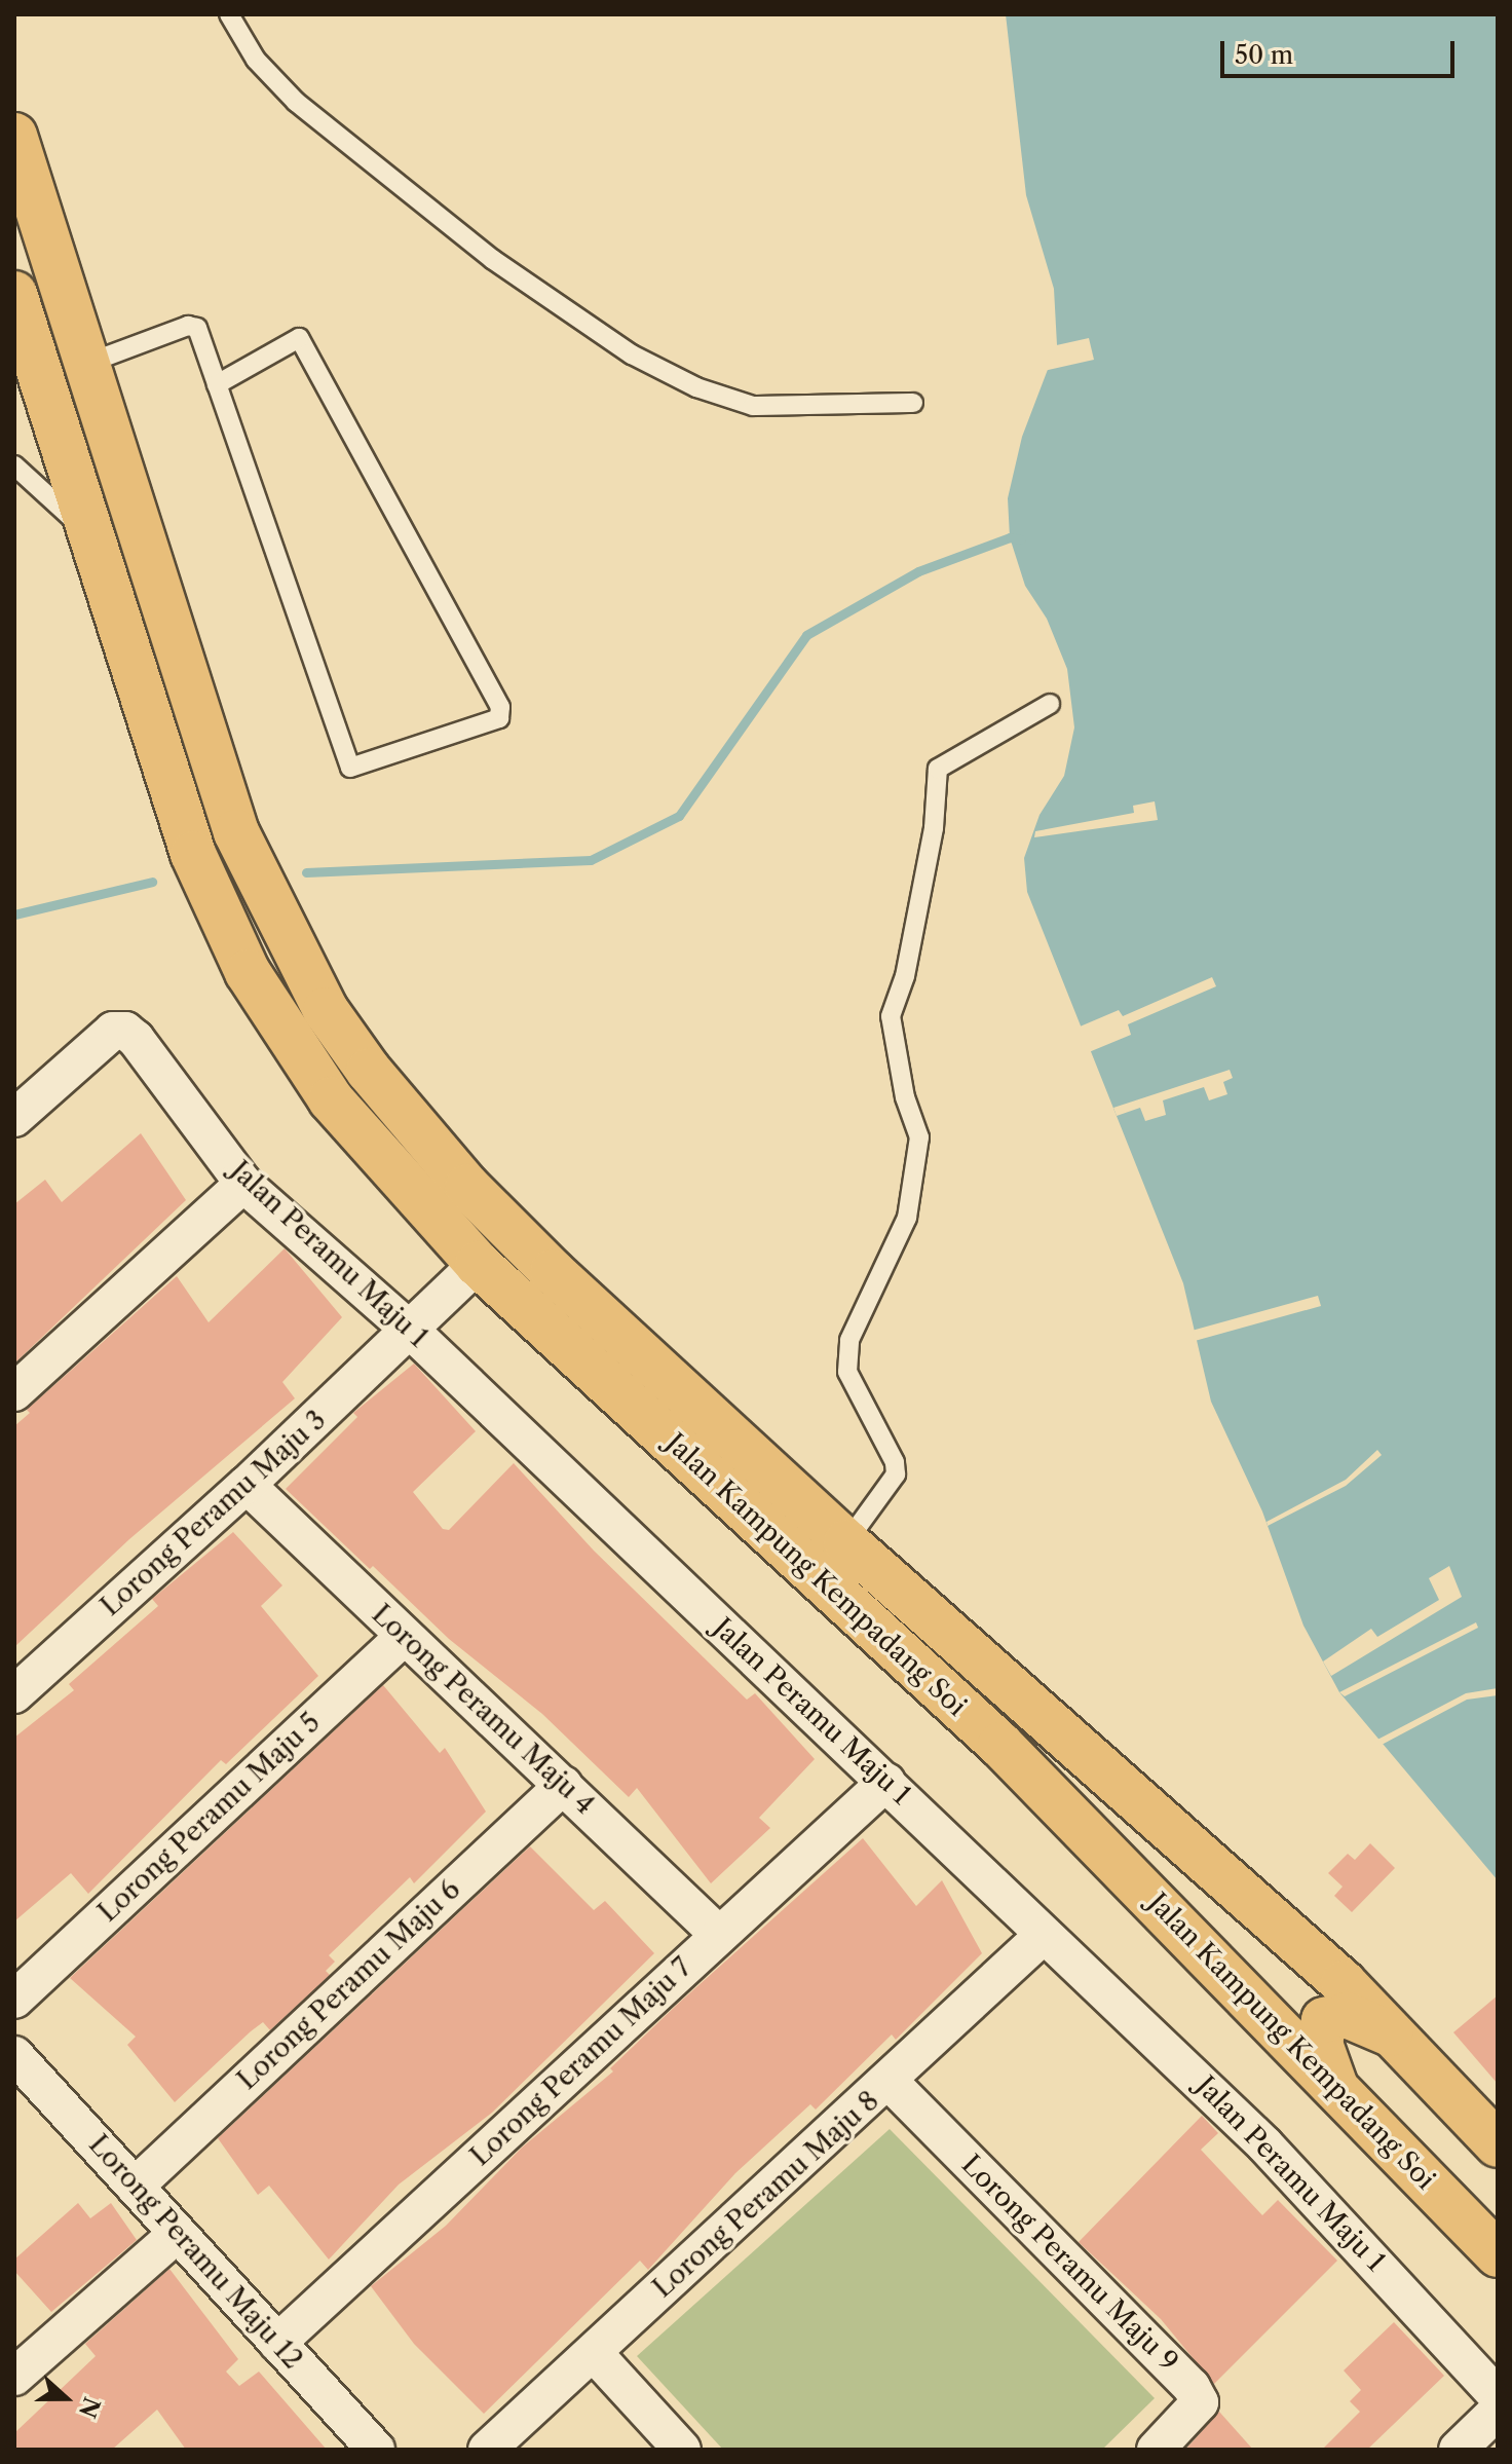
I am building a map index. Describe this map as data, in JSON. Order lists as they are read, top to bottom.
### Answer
{
  "streets": {
    "highway": ["Jalan Kampung Kempadang Soi"],
    "street": [
      "Jalan Peramu Maju 1",
      "Lorong Peramu Maju 3",
      "Lorong Peramu Maju 4",
      "Lorong Peramu Maju 5",
      "Lorong Peramu Maju 6",
      "Lorong Peramu Maju 7",
      "Lorong Peramu Maju 8",
      "Lorong Peramu Maju 12",
      "Lorong Peramu Maju 9"
    ]
  },
  "crossings": [
    ["Jalan Peramu Maju 1", "Lorong Peramu Maju 3"],
    ["Jalan Peramu Maju 1", "Lorong Peramu Maju 7"],
    ["Jalan Peramu Maju 1", "Lorong Peramu Maju 8"],
    ["Lorong Peramu Maju 3", "Jalan Kampung Kempadang Soi"],
    ["Lorong Peramu Maju 3", "Lorong Peramu Maju 4"],
    ["Lorong Peramu Maju 4", "Lorong Peramu Maju 5"],
    ["Lorong Peramu Maju 4", "Lorong Peramu Maju 6"],
    ["Lorong Peramu Maju 4", "Lorong Peramu Maju 7"],
    ["Lorong Peramu Maju 6", "Lorong Peramu Maju 12"],
    ["Lorong Peramu Maju 7", "Lorong Peramu Maju 12"],
    ["Lorong Peramu Maju 8", "Lorong Peramu Maju 9"]
  ],
  "scale_bar": "50 m",
  "north": "right"
}
